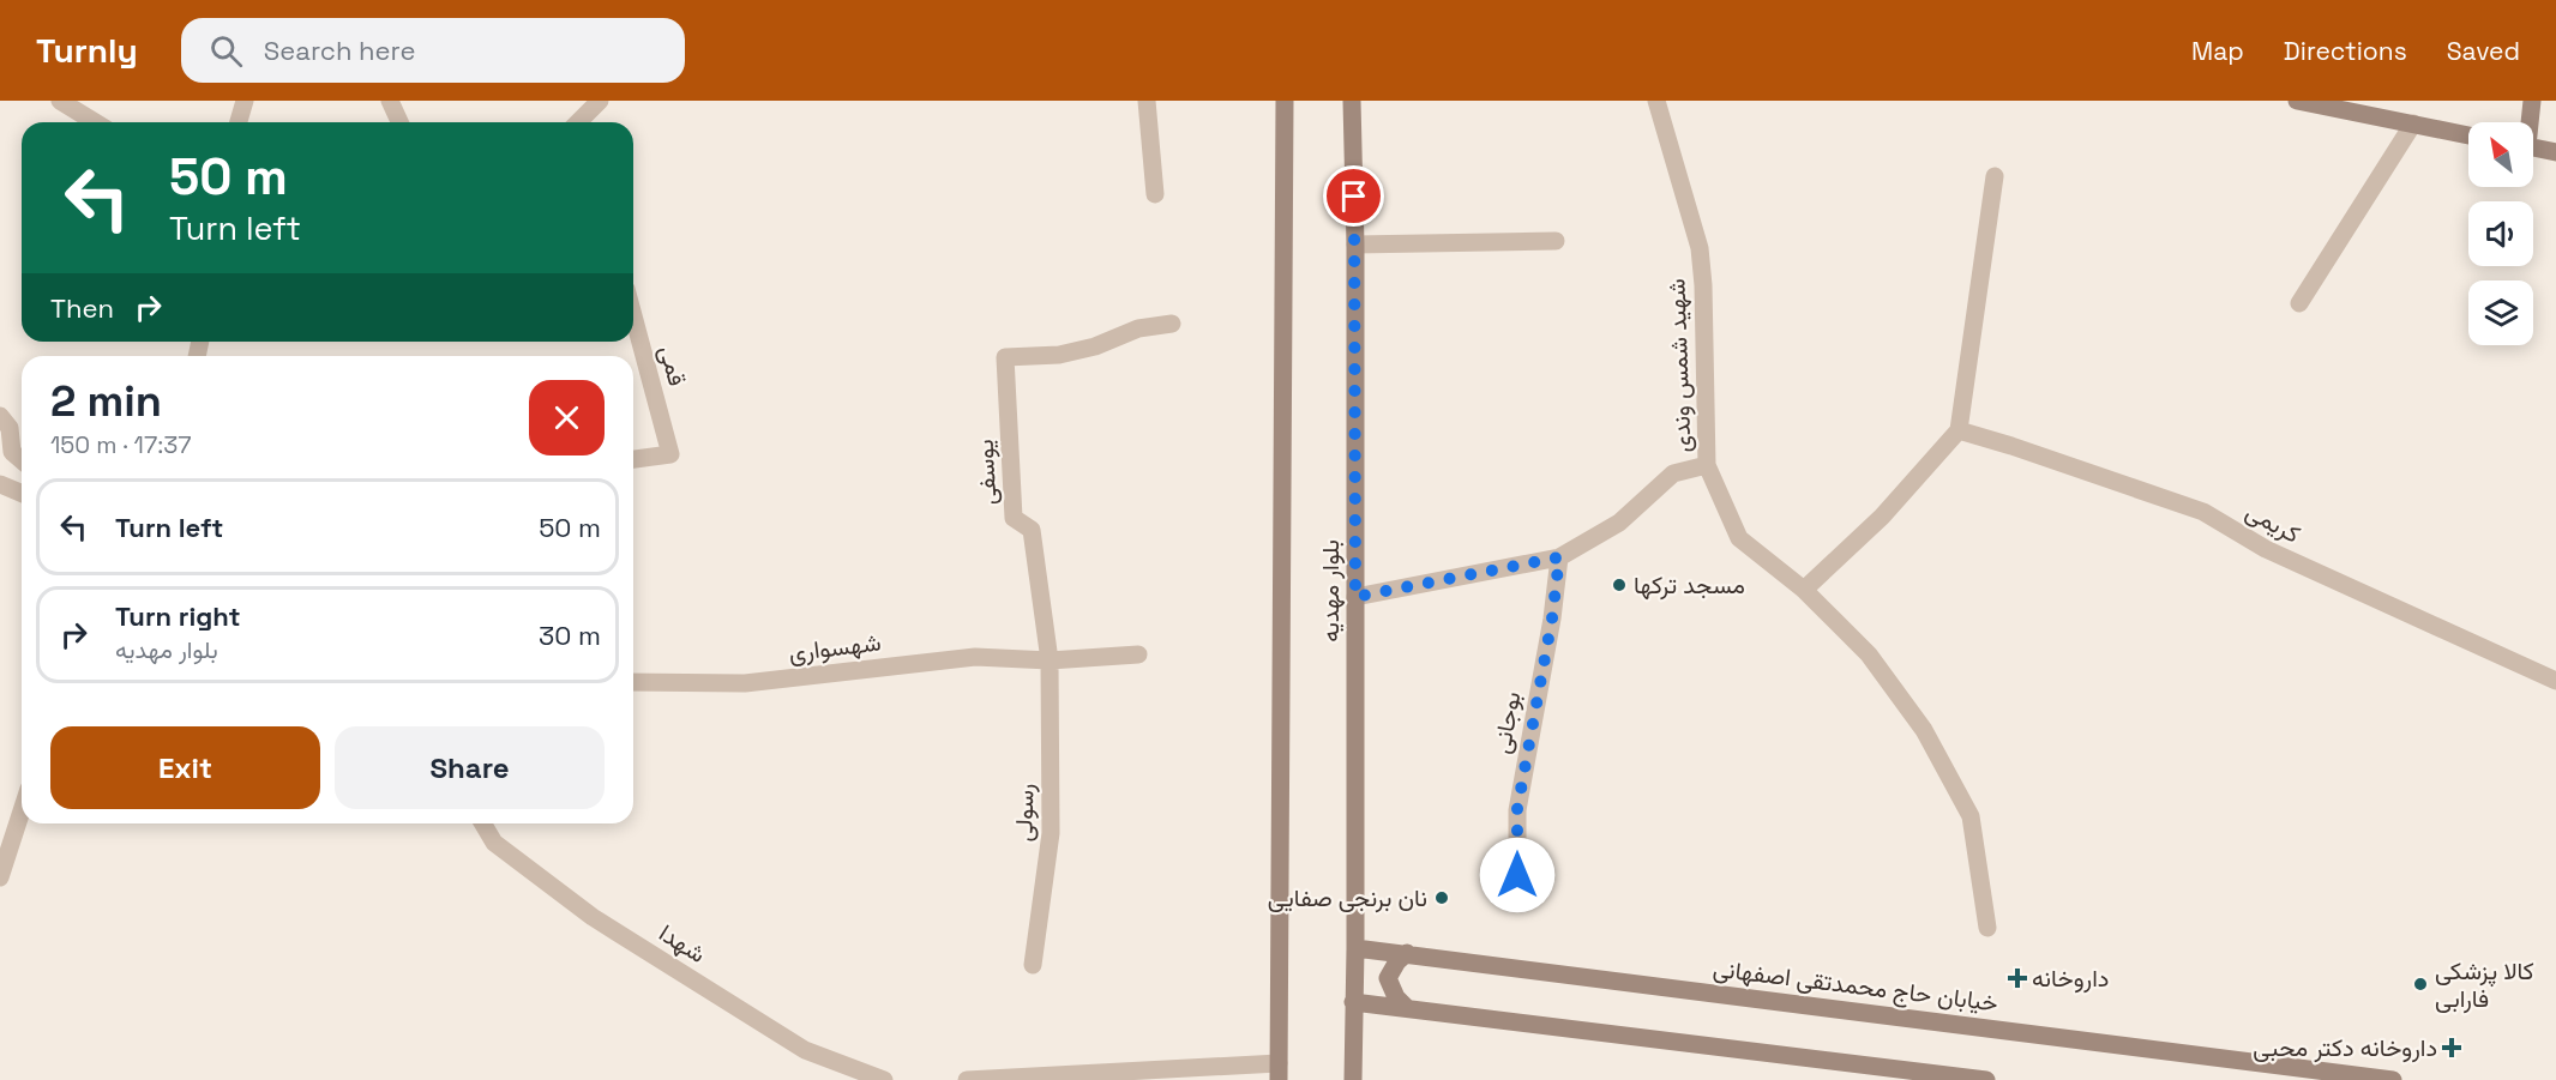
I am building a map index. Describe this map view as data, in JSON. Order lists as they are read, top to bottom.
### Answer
{
  "streets": {
    "main road": ["بلوار مهدیه", "خیابان حاج محمدتقی اصفهانی"],
    "street": [
      "قمی",
      "شهید شمس وندی",
      "یوسفی",
      "کریمی",
      "شهسواری",
      "بوجانی",
      "رسولی",
      "شهدا"
    ]
  },
  "crossings": [
    ["یوسفی", "شهسواری"],
    ["یوسفی", "رسولی"],
    ["بلوار مهدیه", "خیابان حاج محمدتقی اصفهانی"],
    ["شهسواری", "رسولی"]
  ],
  "places": {
    "other": ["مسجد ترکها", "نان برنجی صفایی", "کالا پزشکی فارابی"],
    "health": ["داروخانه", "داروخانه دکتر محبی"]
  },
  "north": "top left",
  "page": {
    "header": "Turnly",
    "search": "Search here",
    "nav": ["Map", "Directions", "Saved"],
    "turn": ["50 m", "Turn left"],
    "then": "Then",
    "heading": ["2 min", "150 m · 17:37"],
    "list": [
      {
        "name": "Turn left",
        "value": "50 m"
      },
      {
        "name": "Turn right",
        "note": "بلوار مهدیه",
        "value": "30 m"
      }
    ],
    "buttons": ["Exit", "Share"]
  }
}
